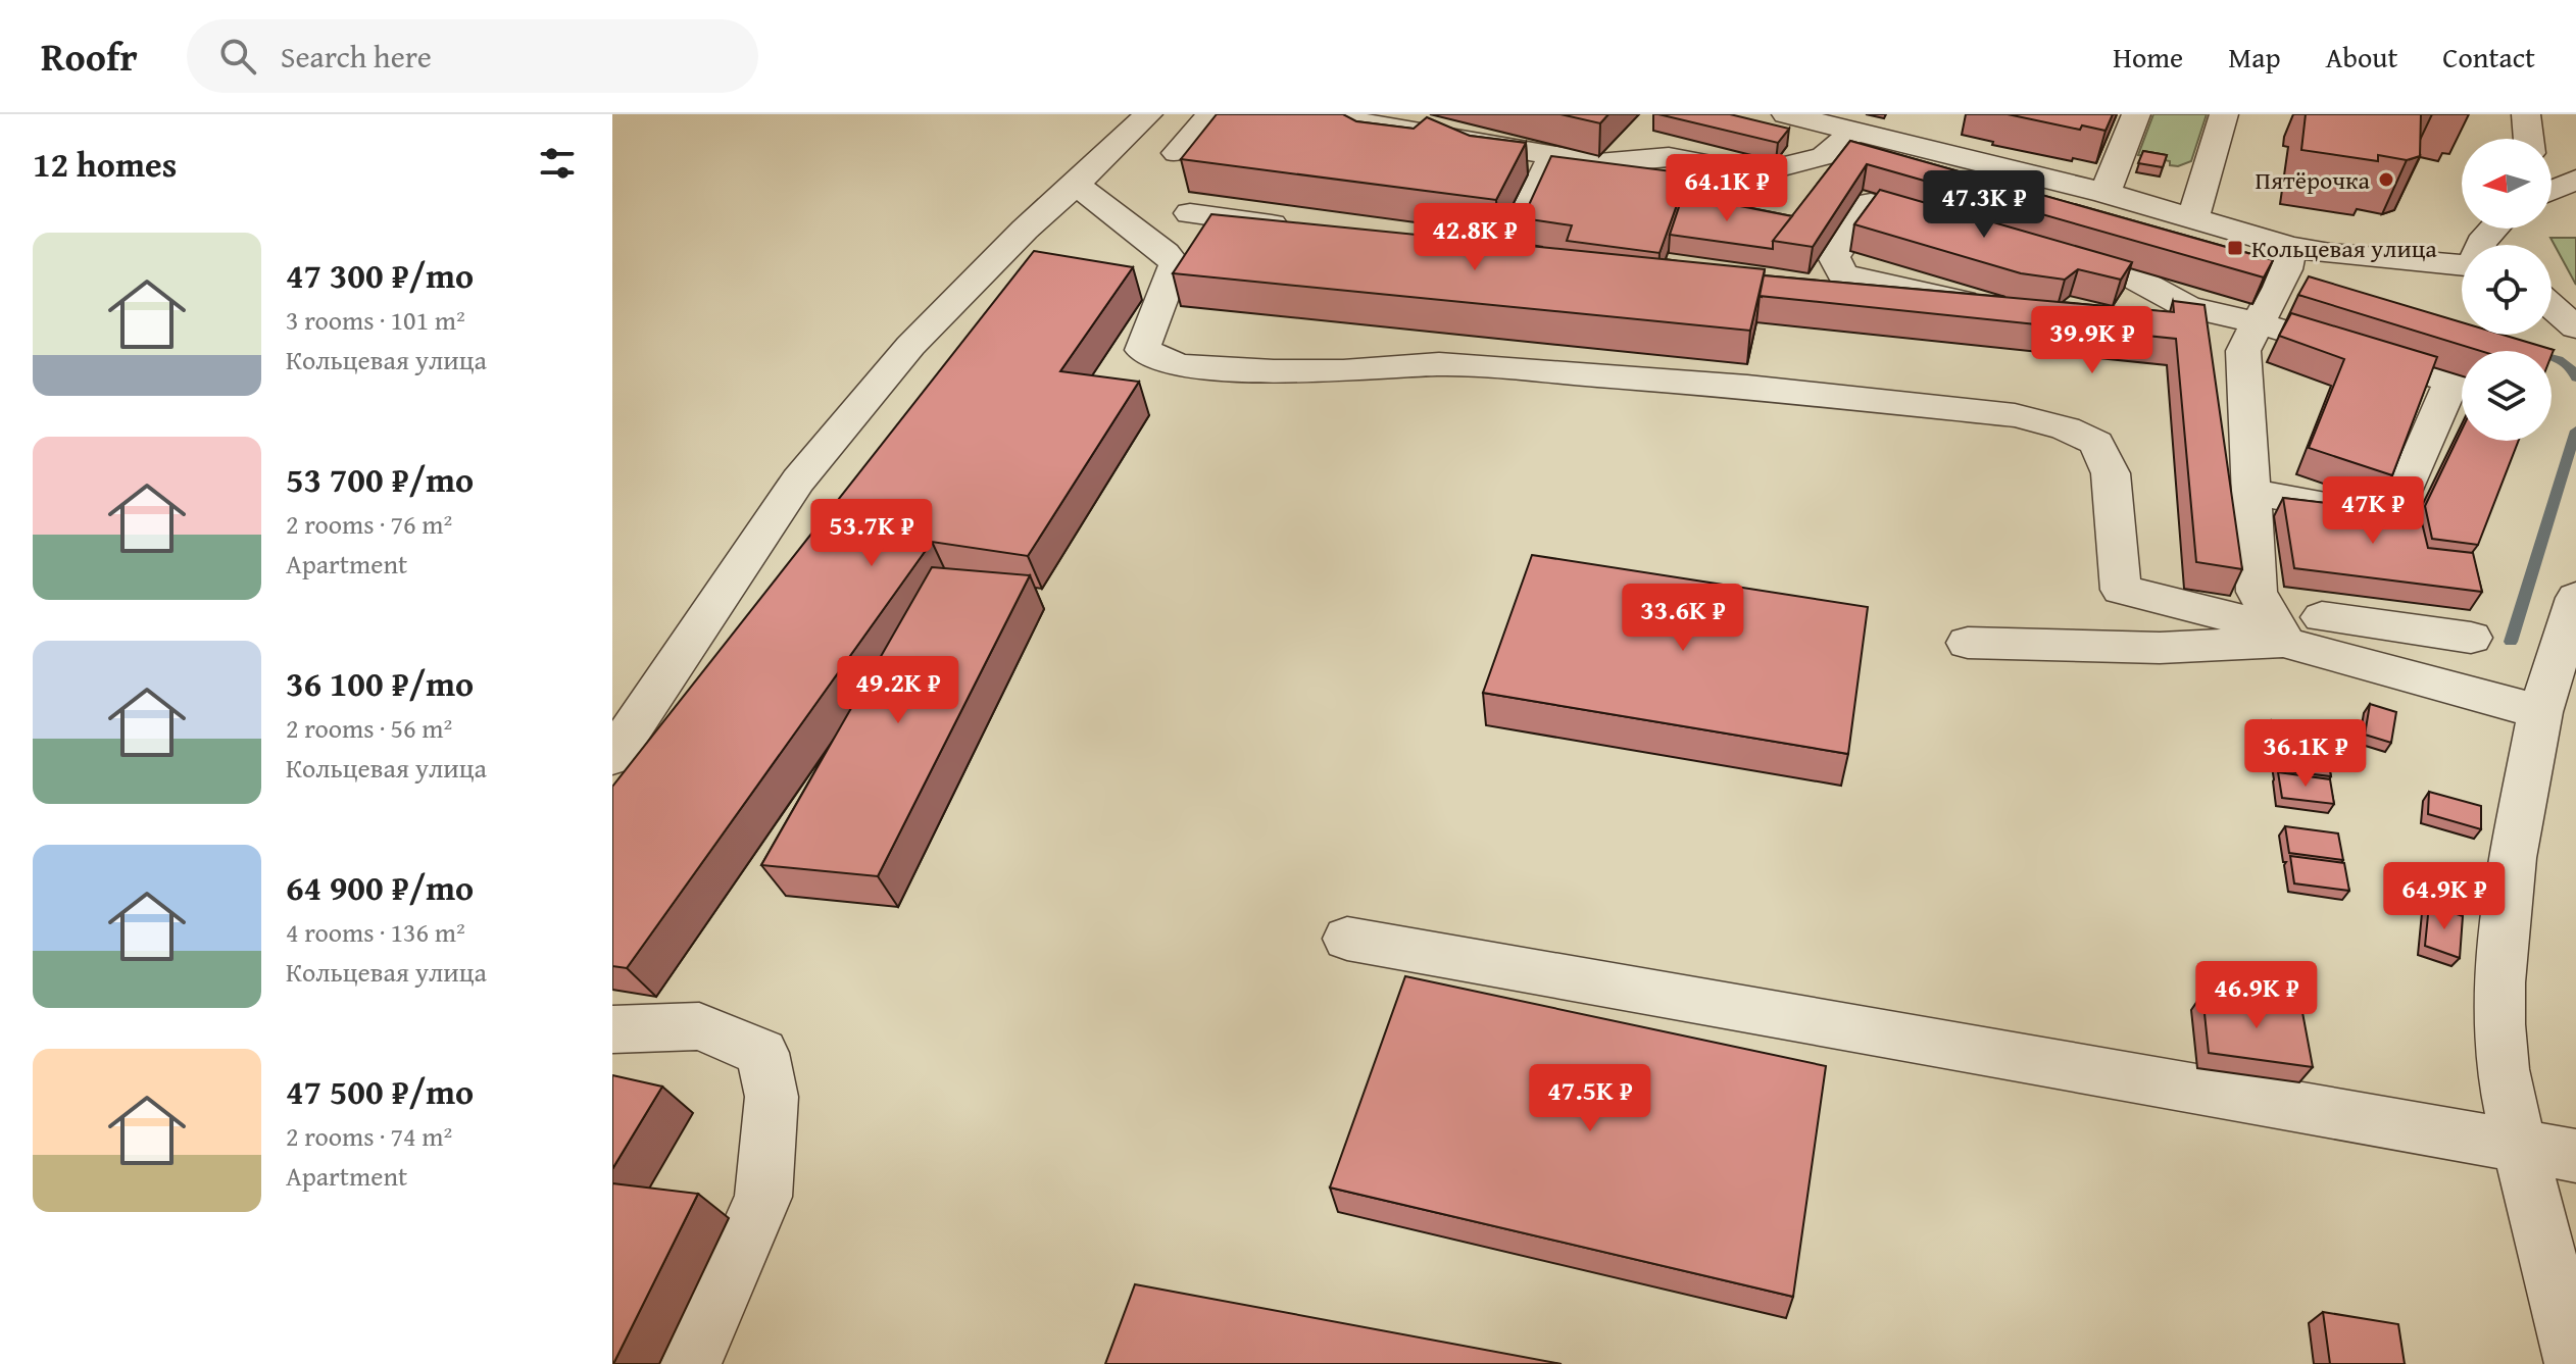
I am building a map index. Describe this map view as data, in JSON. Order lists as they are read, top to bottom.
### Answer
{
  "places": {
    "other": ["Пятёрочка"],
    "transit": ["Кольцевая улица"]
  },
  "north": "left",
  "page": {
    "header": "Roofr",
    "search": "Search here",
    "nav": [
      "Home",
      "Map",
      "About",
      "Contact"
    ],
    "heading": "12 homes",
    "price": [
      "64.1K ₽",
      "47.3K ₽",
      "42.8K ₽",
      "39.9K ₽",
      "47K ₽",
      "53.7K ₽",
      "33.6K ₽",
      "49.2K ₽",
      "36.1K ₽",
      "64.9K ₽",
      "46.9K ₽",
      "47.5K ₽"
    ],
    "list": [
      {
        "name": "47 300 ₽/mo",
        "note": "3 rooms · 101 m² · Кольцевая улица"
      },
      {
        "name": "53 700 ₽/mo",
        "note": "2 rooms · 76 m² · Apartment"
      },
      {
        "name": "36 100 ₽/mo",
        "note": "2 rooms · 56 m² · Кольцевая улица"
      },
      {
        "name": "64 900 ₽/mo",
        "note": "4 rooms · 136 m² · Кольцевая улица"
      },
      {
        "name": "47 500 ₽/mo",
        "note": "2 rooms · 74 m² · Apartment"
      }
    ]
  }
}
